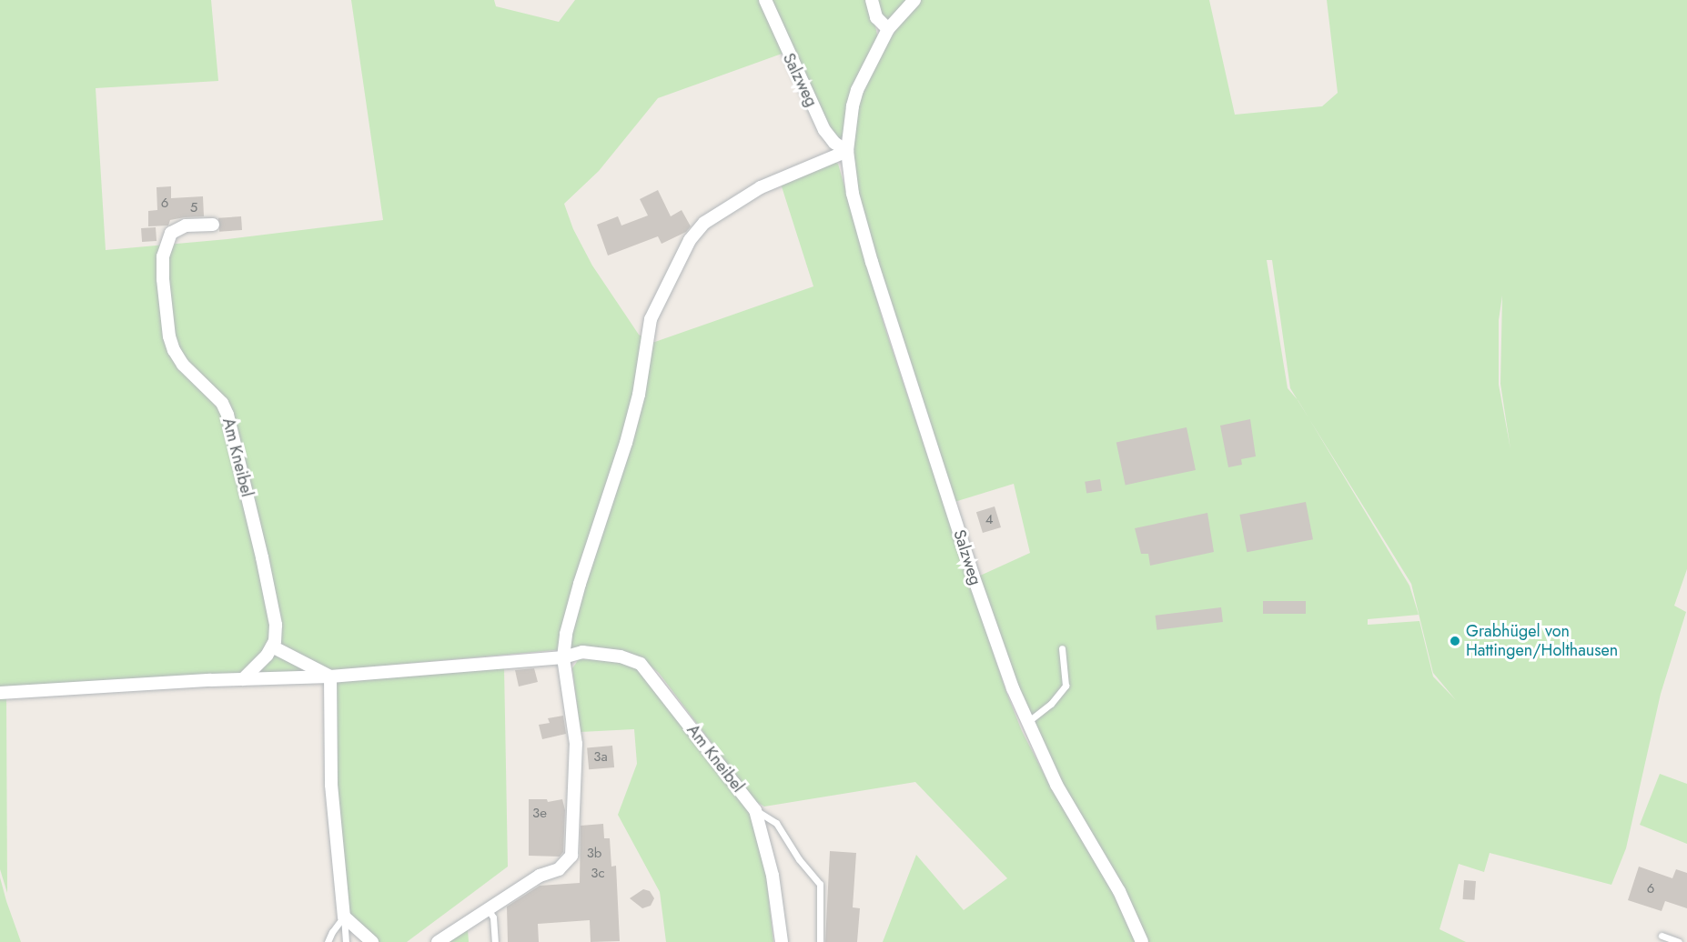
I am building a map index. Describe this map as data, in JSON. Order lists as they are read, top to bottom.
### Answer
{
  "streets": {
    "street": ["Salzweg", "Am Kneibel"]
  },
  "places": ["Grabhügel von Hattingen/Holthausen"],
  "house_numbers": [
    "6",
    "5",
    "4",
    "3a",
    "3e",
    "3b",
    "3c",
    "6"
  ]
}
